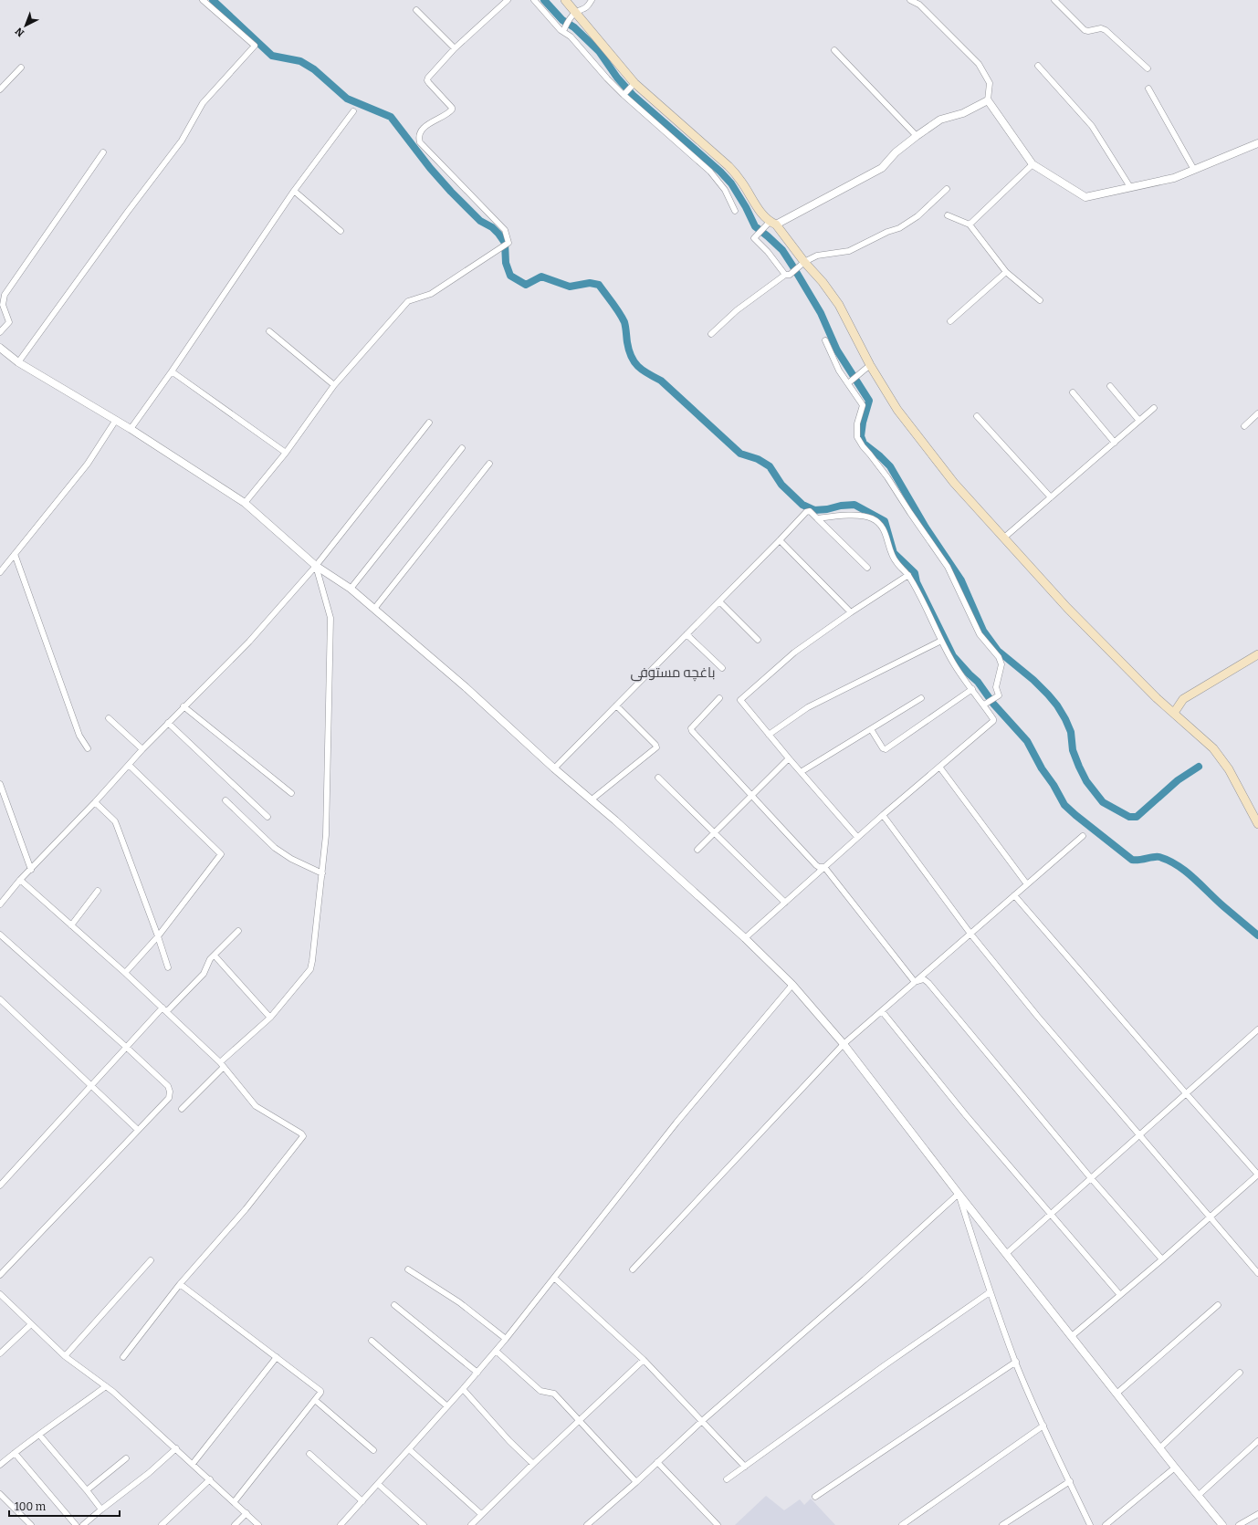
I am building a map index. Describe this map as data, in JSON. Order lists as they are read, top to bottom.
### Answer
{
  "districts": ["باغچه مستوفی"],
  "scale_bar": "100 m",
  "north": "bottom left"
}
